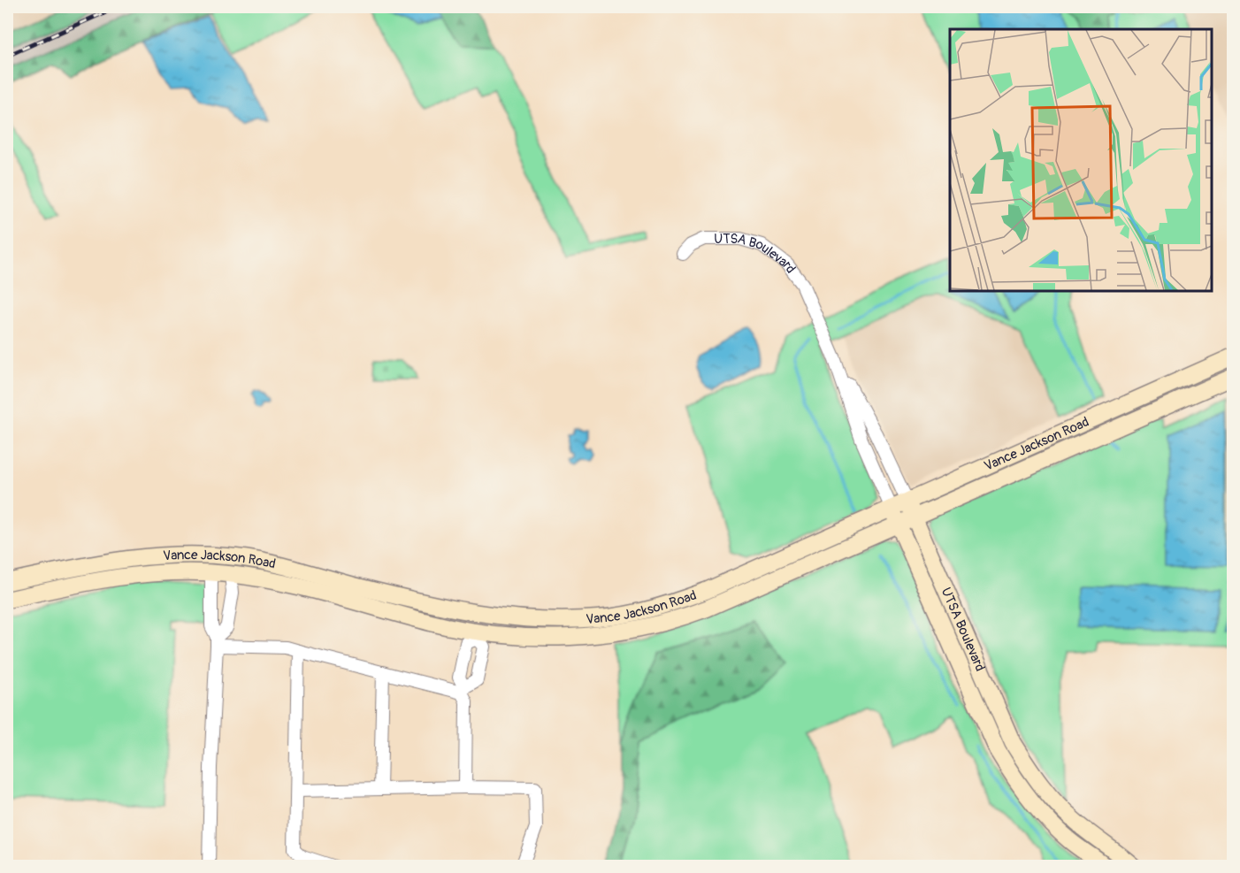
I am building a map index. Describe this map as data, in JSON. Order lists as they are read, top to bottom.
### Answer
{
  "streets": {
    "main road": ["UTSA Boulevard", "Vance Jackson Road"]
  },
  "crossings": [
    ["UTSA Boulevard", "Vance Jackson Road"]
  ]
}
